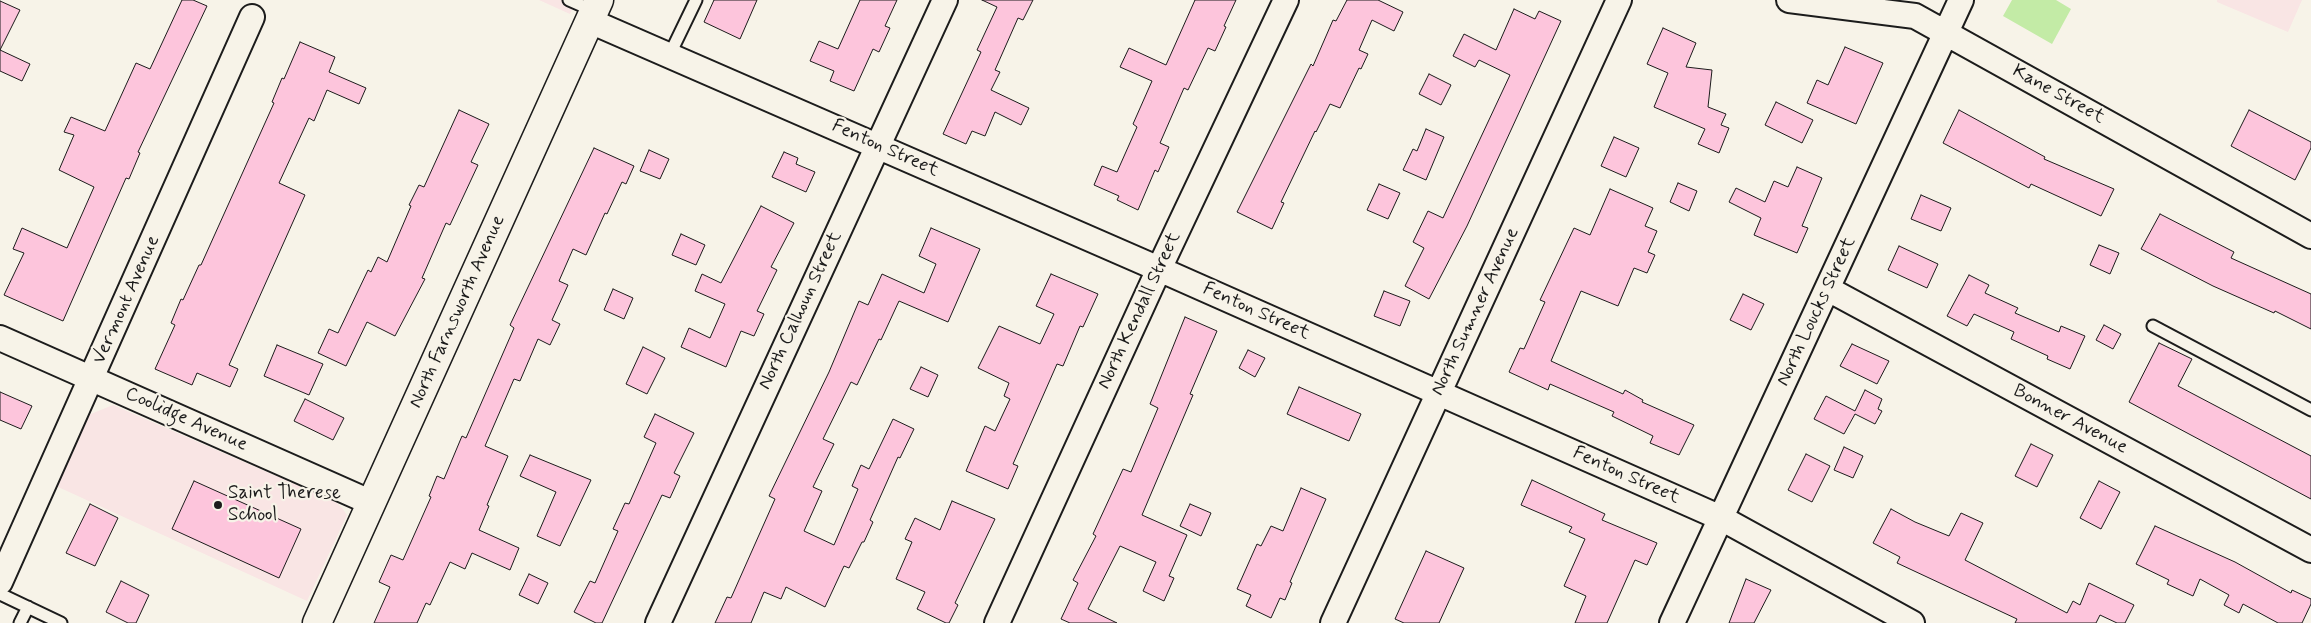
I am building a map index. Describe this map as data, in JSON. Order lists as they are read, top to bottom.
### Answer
{
  "streets": {
    "main road": ["North Farnsworth Avenue"],
    "street": [
      "Kane Street",
      "Fenton Street",
      "Vermont Avenue",
      "North Calhoun Street",
      "North Kendall Street",
      "North Sumner Avenue",
      "North Loucks Street",
      "Coolidge Avenue",
      "Bonner Avenue"
    ]
  },
  "crossings": [
    ["Kane Street", "North Loucks Street"],
    ["Fenton Street", "North Calhoun Street"],
    ["Fenton Street", "North Kendall Street"],
    ["Fenton Street", "North Farnsworth Avenue"],
    ["Fenton Street", "North Sumner Avenue"],
    ["Fenton Street", "North Loucks Street"],
    ["Vermont Avenue", "Coolidge Avenue"],
    ["North Farnsworth Avenue", "Coolidge Avenue"],
    ["North Loucks Street", "Bonner Avenue"]
  ],
  "places": ["Saint Therese School"]
}
